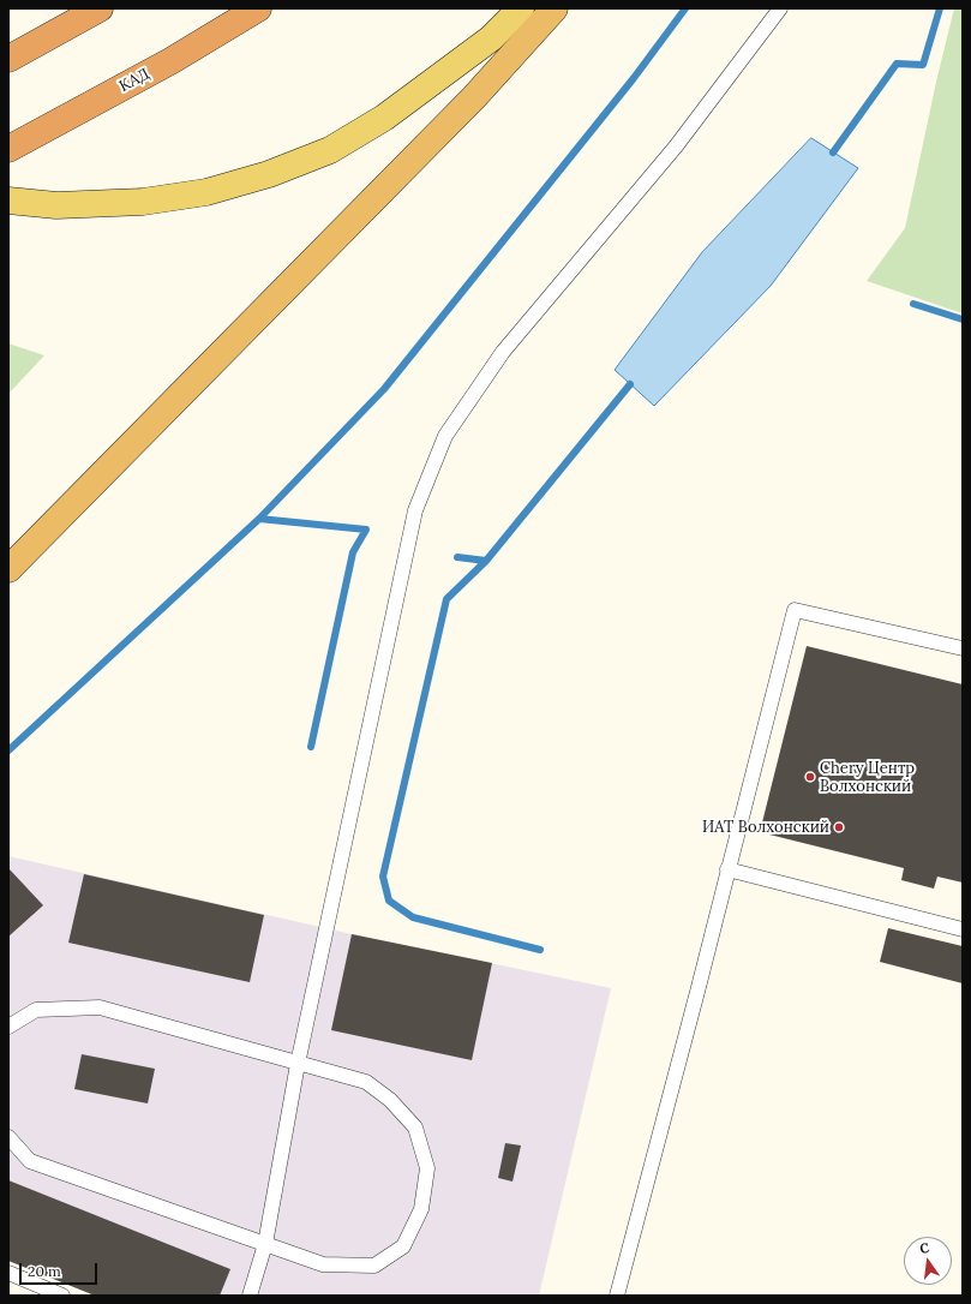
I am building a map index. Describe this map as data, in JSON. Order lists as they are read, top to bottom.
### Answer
{
  "streets": {
    "highway": ["КАД"]
  },
  "places": ["Chery Центр Волхонский", "ИАТ Волхонский"],
  "scale_bar": "20 m",
  "north": "top"
}
